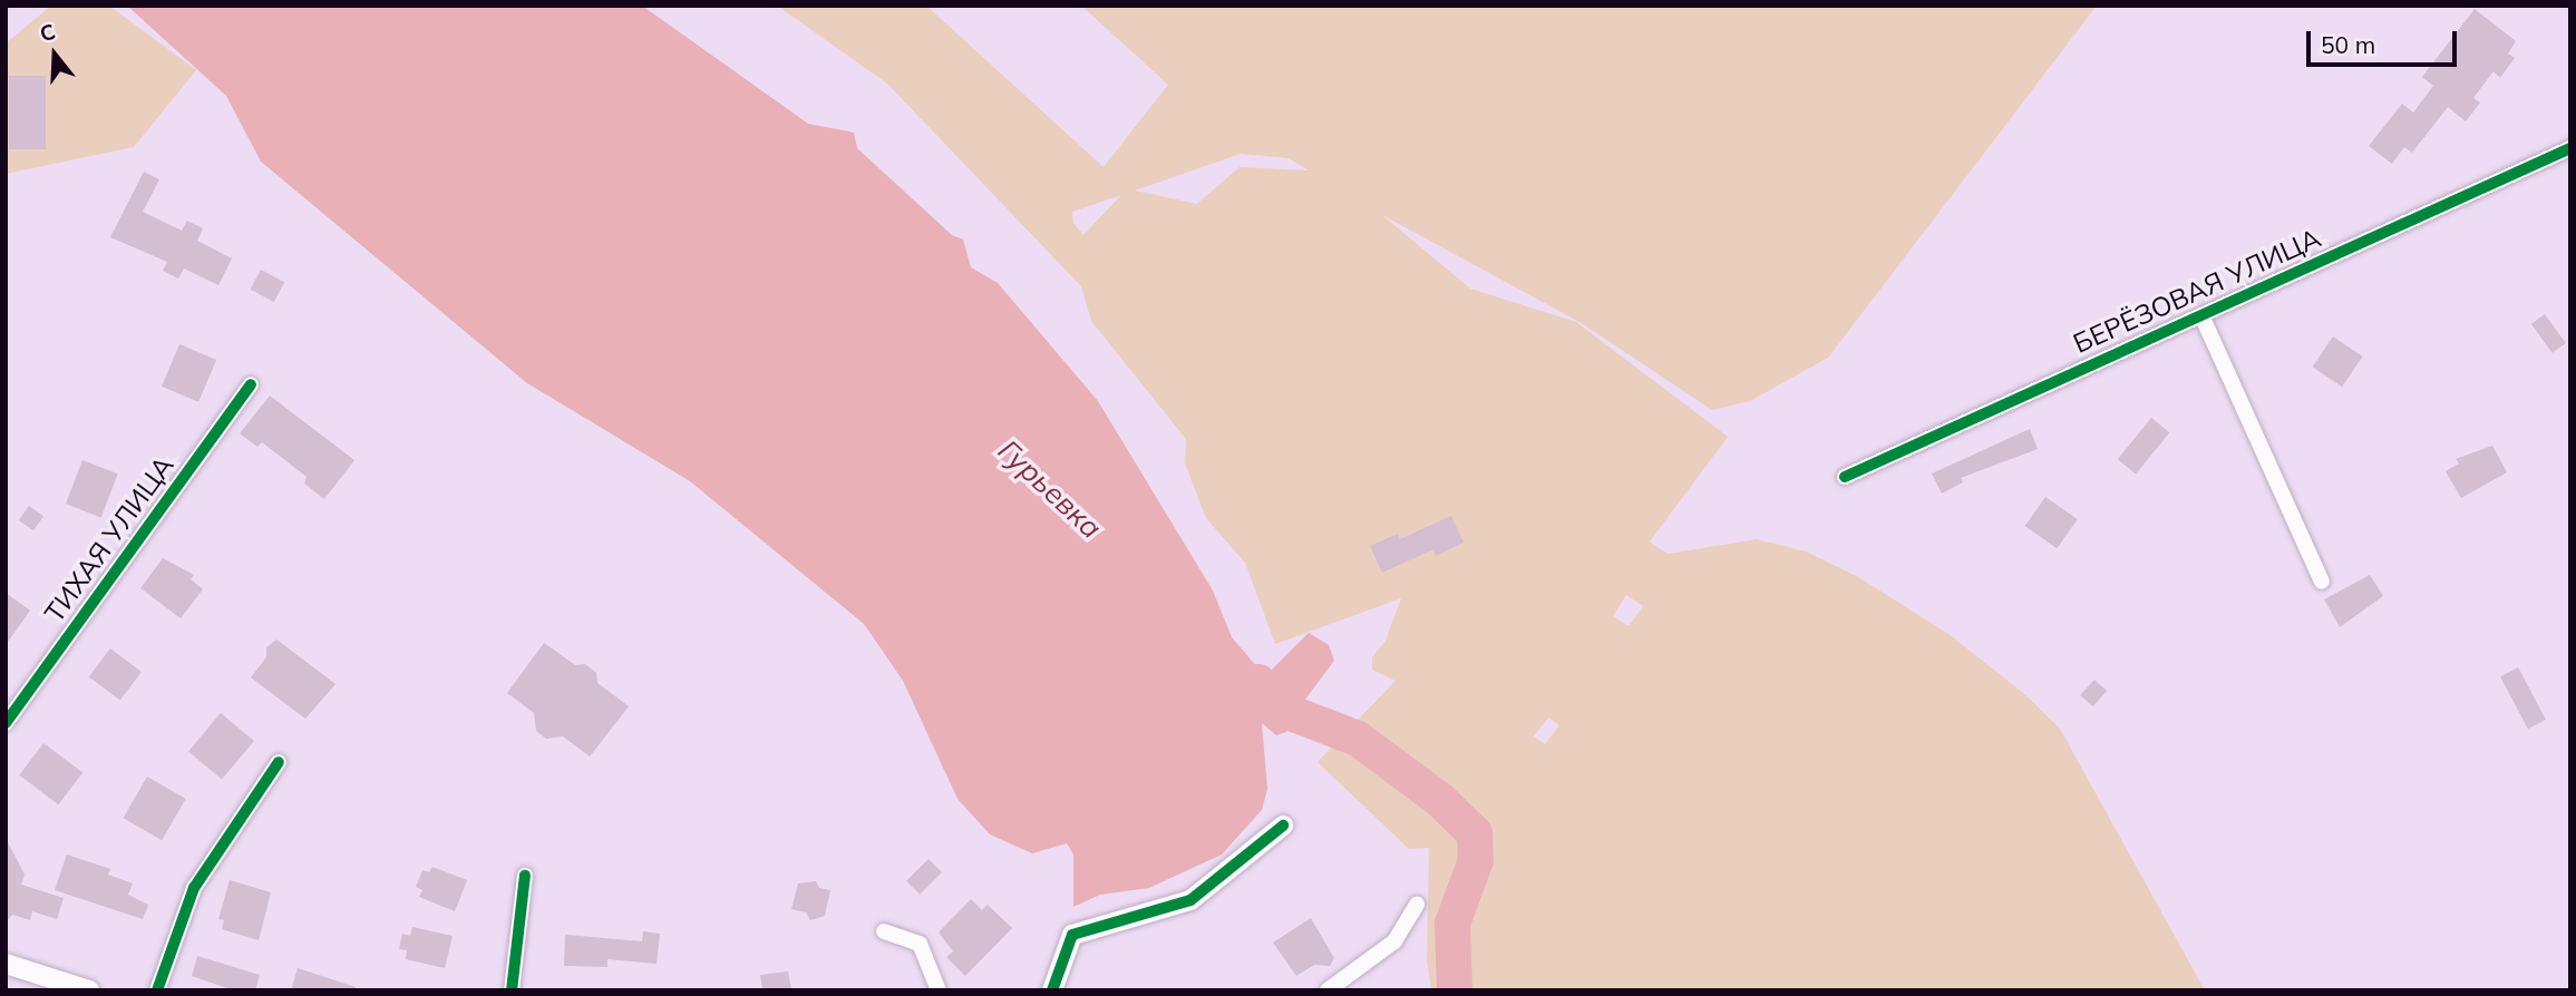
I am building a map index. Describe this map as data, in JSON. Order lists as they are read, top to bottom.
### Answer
{
  "streets": {
    "street": ["БЕРЁЗОВАЯ УЛИЦА", "ТИХАЯ УЛИЦА"]
  },
  "water": ["Гурьевка"],
  "scale_bar": "50 m",
  "north": "top"
}
